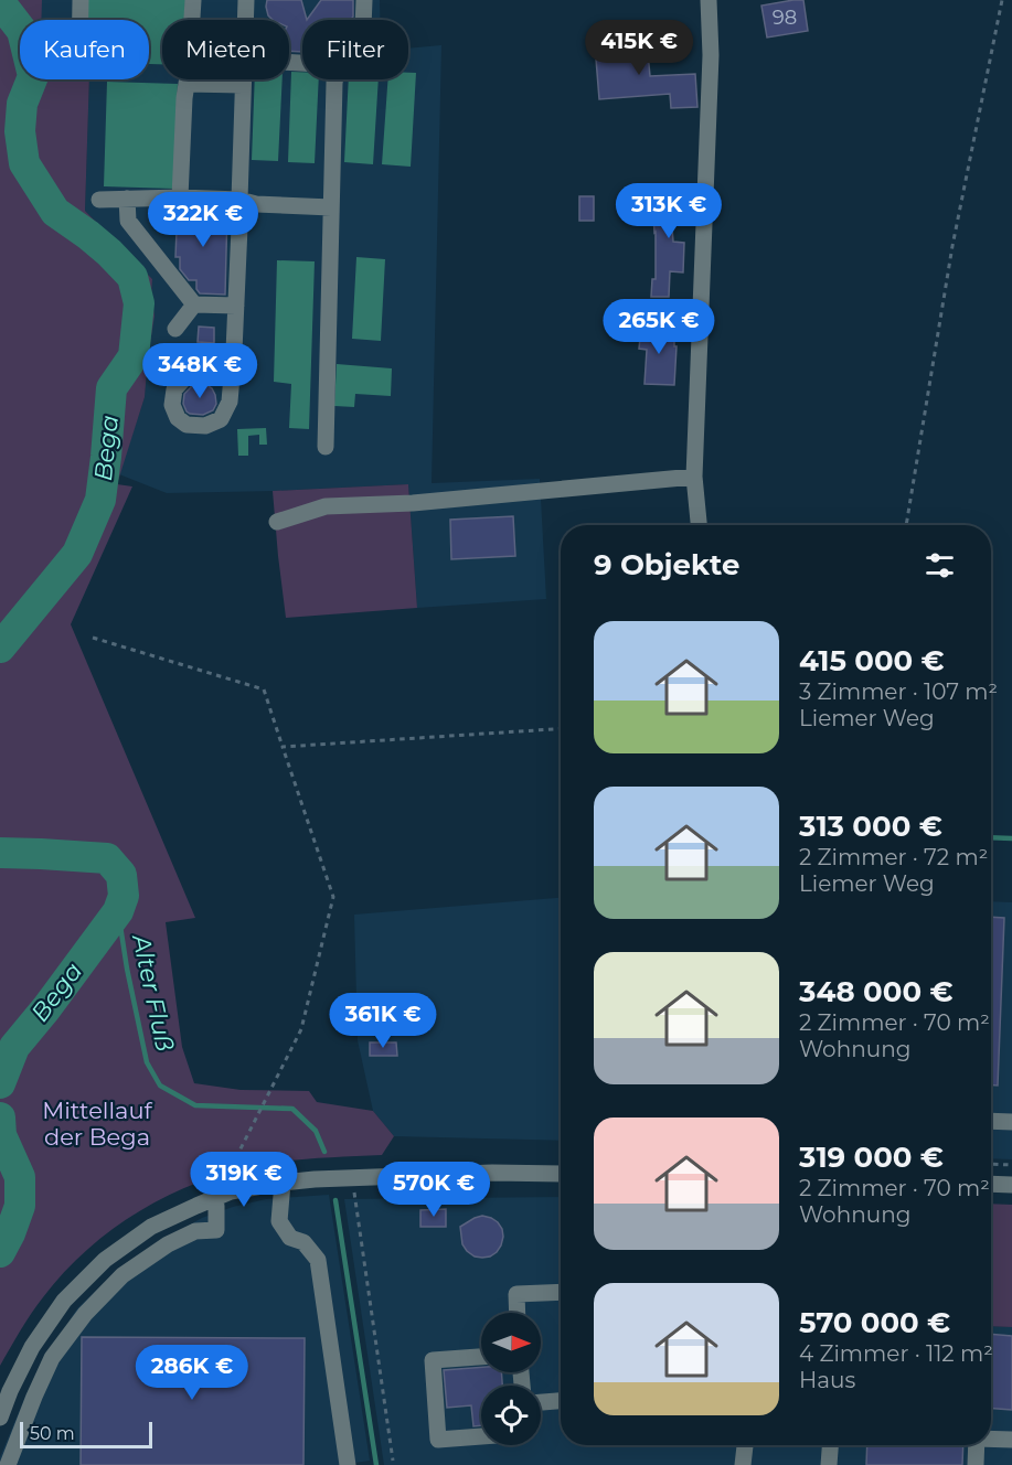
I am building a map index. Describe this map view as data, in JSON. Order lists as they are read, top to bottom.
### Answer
{
  "water": ["Bega", "Alter Fluß"],
  "parks": ["Mittellauf der Bega"],
  "house_numbers": ["98"],
  "scale_bar": "50 m",
  "north": "right",
  "page": {
    "price": [
      "415K €",
      "313K €",
      "322K €",
      "265K €",
      "348K €",
      "361K €",
      "319K €",
      "570K €",
      "286K €"
    ],
    "chip": ["Kaufen", "Mieten", "Filter"],
    "heading": "9 Objekte",
    "list": [
      {
        "name": "415 000 €",
        "note": "3 Zimmer · 107 m² · Liemer Weg"
      },
      {
        "name": "313 000 €",
        "note": "2 Zimmer · 72 m² · Liemer Weg"
      },
      {
        "name": "348 000 €",
        "note": "2 Zimmer · 70 m² · Wohnung"
      },
      {
        "name": "319 000 €",
        "note": "2 Zimmer · 70 m² · Wohnung"
      },
      {
        "name": "570 000 €",
        "note": "4 Zimmer · 112 m² · Haus"
      }
    ],
    "scale": "50 m"
  }
}
